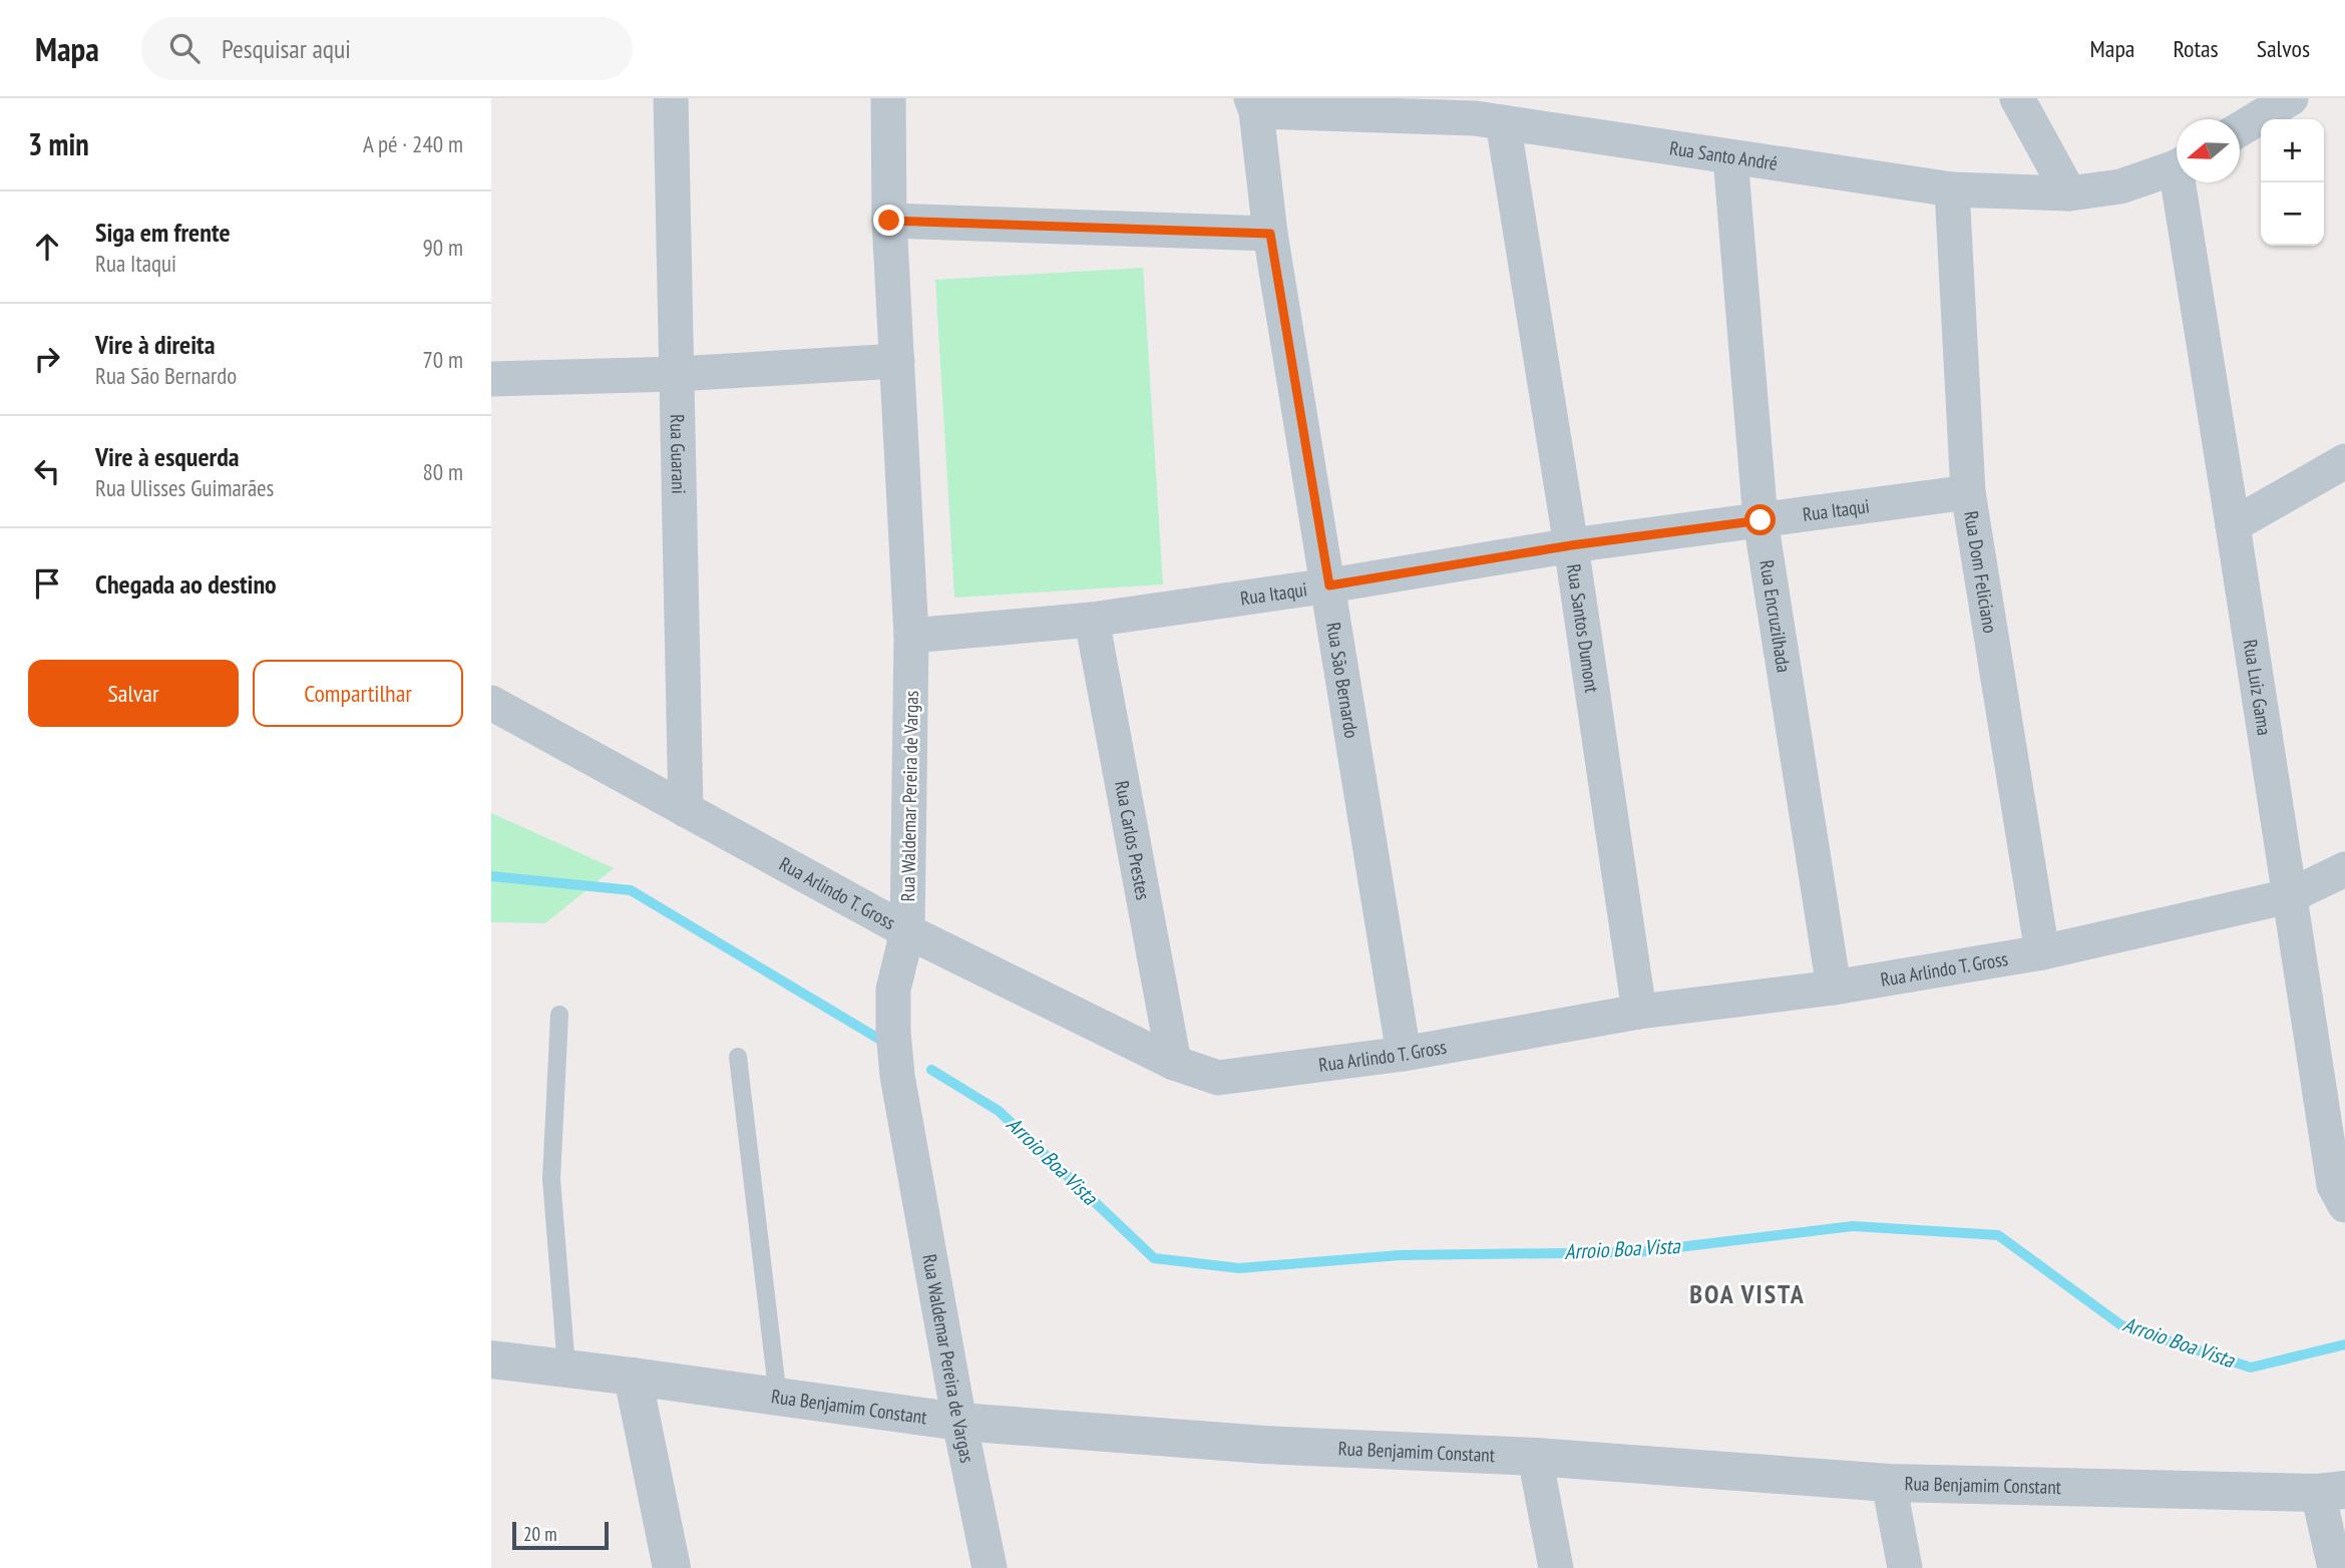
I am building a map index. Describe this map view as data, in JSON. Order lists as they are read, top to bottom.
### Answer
{
  "streets": {
    "street": [
      "Rua Santo André",
      "Rua Guarani",
      "Rua Itaqui",
      "Rua Dom Feliciano",
      "Rua Encruzilhada",
      "Rua Santos Dumont",
      "Rua São Bernardo",
      "Rua Luiz Gama",
      "Rua Waldemar Pereira de Vargas",
      "Rua Carlos Prestes",
      "Rua Arlindo T. Gross",
      "Rua Benjamim Constant"
    ]
  },
  "crossings": [
    ["Rua Santo André", "Rua Dom Feliciano"],
    ["Rua Santo André", "Rua Encruzilhada"],
    ["Rua Santo André", "Rua Santos Dumont"],
    ["Rua Santo André", "Rua São Bernardo"],
    ["Rua Guarani", "Rua Arlindo T. Gross"],
    ["Rua Itaqui", "Rua Dom Feliciano"],
    ["Rua Itaqui", "Rua Encruzilhada"],
    ["Rua Itaqui", "Rua Santos Dumont"],
    ["Rua Itaqui", "Rua São Bernardo"],
    ["Rua Itaqui", "Rua Waldemar Pereira de Vargas"],
    ["Rua Itaqui", "Rua Carlos Prestes"],
    ["Rua Dom Feliciano", "Rua Arlindo T. Gross"],
    ["Rua Encruzilhada", "Rua Arlindo T. Gross"],
    ["Rua Santos Dumont", "Rua Arlindo T. Gross"],
    ["Rua São Bernardo", "Rua Arlindo T. Gross"],
    ["Rua Luiz Gama", "Rua Arlindo T. Gross"],
    ["Rua Waldemar Pereira de Vargas", "Rua Arlindo T. Gross"],
    ["Rua Waldemar Pereira de Vargas", "Rua Benjamim Constant"],
    ["Rua Carlos Prestes", "Rua Arlindo T. Gross"]
  ],
  "districts": ["BOA VISTA"],
  "water": ["Arroio Boa Vista"],
  "scale_bar": "20 m",
  "north": "left",
  "page": {
    "header": "Mapa",
    "search": "Pesquisar aqui",
    "nav": ["Mapa", "Rotas", "Salvos"],
    "heading": ["3 min", "A pé · 240 m"],
    "map_buttons": ["+", "−"],
    "list": [
      ["Siga em frente", "Rua Itaqui", "90 m"],
      ["Vire à direita", "Rua São Bernardo", "70 m"],
      ["Vire à esquerda", "Rua Ulisses Guimarães", "80 m"],
      "Chegada ao destino"
    ],
    "buttons": ["Salvar", "Compartilhar"],
    "scale": "20 m"
  }
}
